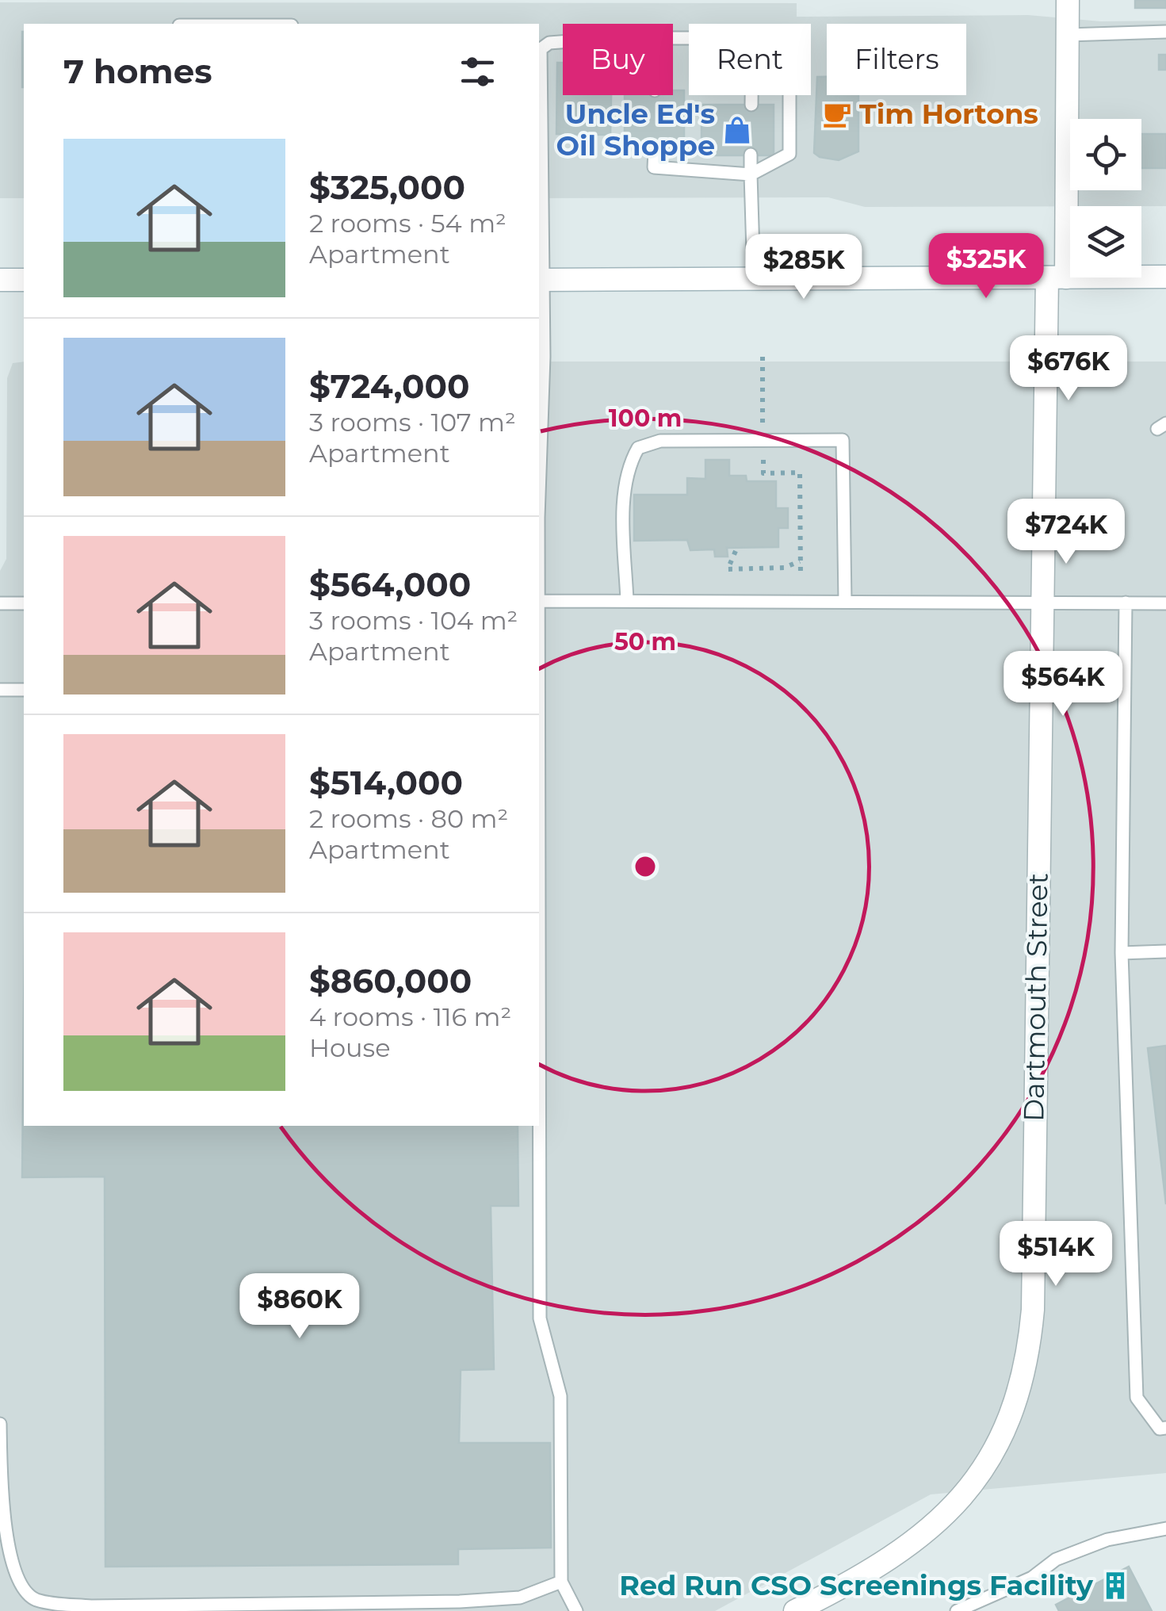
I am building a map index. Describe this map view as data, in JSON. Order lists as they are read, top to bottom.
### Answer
{
  "streets": {
    "street": ["Dartmouth Street"]
  },
  "places": {
    "cafe": ["Tim Hortons"],
    "shop": ["Uncle Ed's Oil Shoppe"],
    "building": ["Red Run CSO Screenings Facility"]
  },
  "page": {
    "chip": ["Buy", "Rent", "Filters"],
    "heading": "7 homes",
    "list": [
      {
        "name": "$325,000",
        "note": "2 rooms · 54 m² · Apartment"
      },
      {
        "name": "$724,000",
        "note": "3 rooms · 107 m² · Apartment"
      },
      {
        "name": "$564,000",
        "note": "3 rooms · 104 m² · Apartment"
      },
      {
        "name": "$514,000",
        "note": "2 rooms · 80 m² · Apartment"
      },
      {
        "name": "$860,000",
        "note": "4 rooms · 116 m² · House"
      }
    ],
    "price": [
      "$325K",
      "$285K",
      "$676K",
      "$724K",
      "$564K",
      "$514K",
      "$860K"
    ]
  },
  "rings": ["100 m", "50 m"]
}
